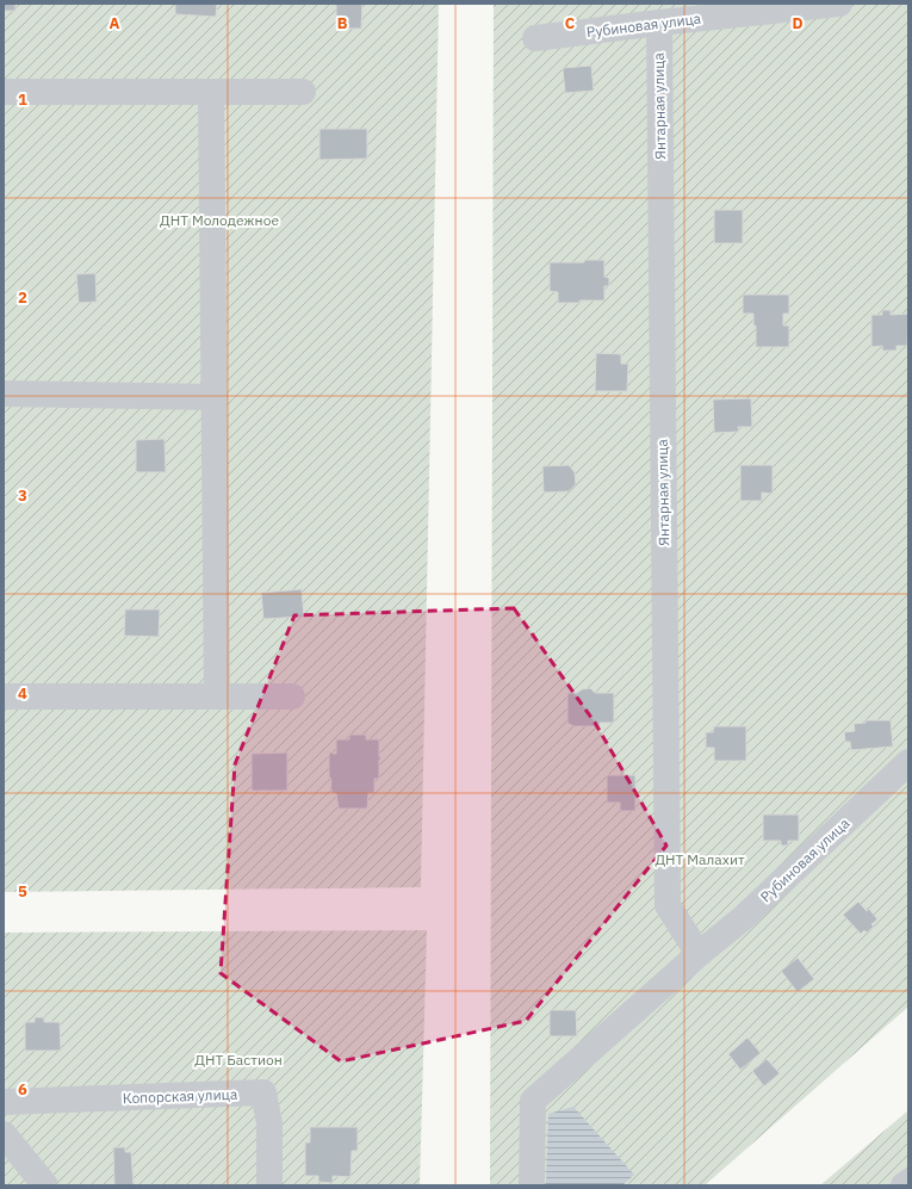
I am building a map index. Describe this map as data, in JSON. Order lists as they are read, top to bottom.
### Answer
{
  "streets": {
    "street": ["Рубиновая улица", "Янтарная улица", "Копорская улица"]
  },
  "crossings": [
    ["Рубиновая улица", "Янтарная улица"]
  ],
  "parks": ["ДНТ Молодежное", "ДНТ Малахит", "ДНТ Бастион"],
  "grid": {
    "columns": [
      "A",
      "B",
      "C",
      "D"
    ],
    "rows": [
      "1",
      "2",
      "3",
      "4",
      "5",
      "6"
    ]
  }
}
